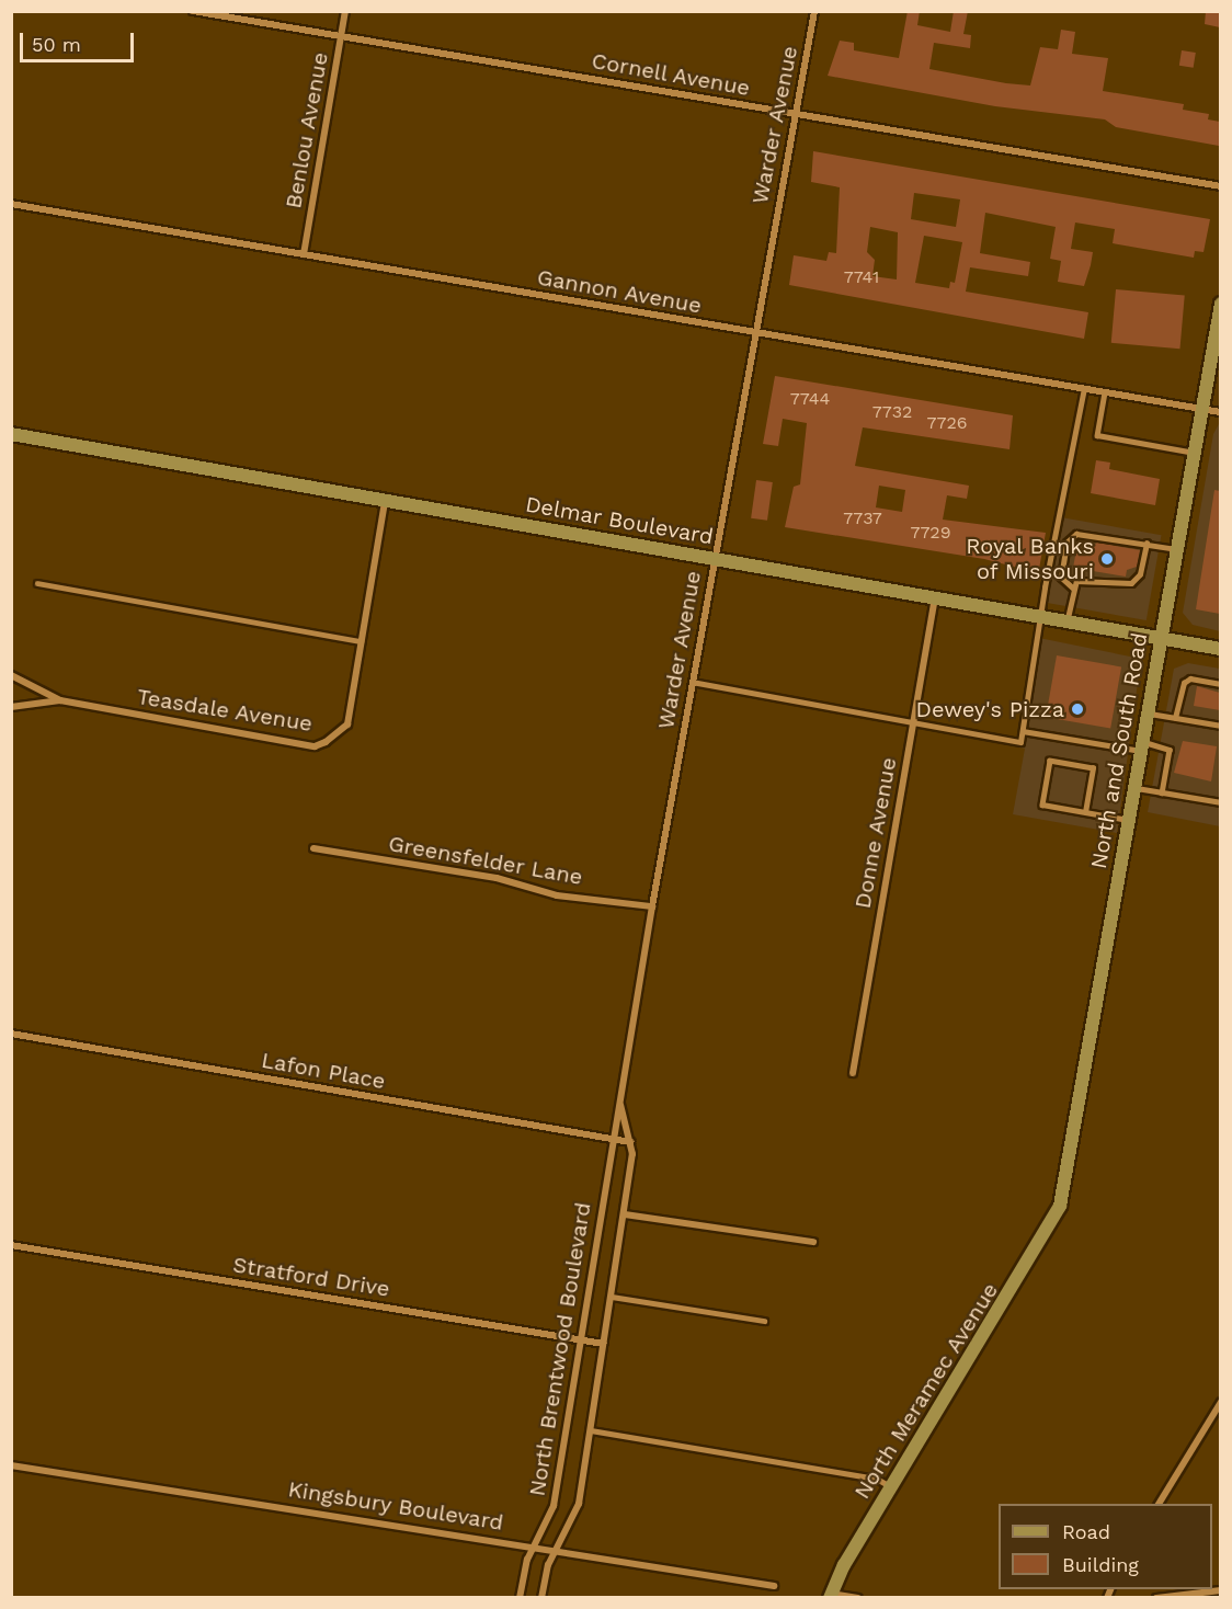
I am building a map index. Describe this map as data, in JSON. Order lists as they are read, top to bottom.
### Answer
{
  "streets": {
    "street": [
      "Cornell Avenue",
      "Warder Avenue",
      "Benlou Avenue",
      "Gannon Avenue",
      "Delmar Boulevard",
      "Teasdale Avenue",
      "North and South Road",
      "Donne Avenue",
      "Greensfelder Lane",
      "Lafon Place",
      "Stratford Drive",
      "North Brentwood Boulevard",
      "North Meramec Avenue",
      "Kingsbury Boulevard"
    ]
  },
  "crossings": [
    ["Cornell Avenue", "Warder Avenue"],
    ["Cornell Avenue", "Benlou Avenue"],
    ["Warder Avenue", "Gannon Avenue"],
    ["Warder Avenue", "Delmar Boulevard"],
    ["Warder Avenue", "Greensfelder Lane"],
    ["Warder Avenue", "Lafon Place"],
    ["Warder Avenue", "North Brentwood Boulevard"],
    ["Benlou Avenue", "Gannon Avenue"],
    ["Gannon Avenue", "North and South Road"],
    ["Delmar Boulevard", "Teasdale Avenue"],
    ["Delmar Boulevard", "North and South Road"],
    ["Delmar Boulevard", "Donne Avenue"],
    ["North and South Road", "North Meramec Avenue"],
    ["Lafon Place", "North Brentwood Boulevard"],
    ["Stratford Drive", "North Brentwood Boulevard"],
    ["North Brentwood Boulevard", "Kingsbury Boulevard"]
  ],
  "places": ["Royal Banks of Missouri", "Dewey's Pizza"],
  "house_numbers": [
    "7741",
    "7744",
    "7732",
    "7726",
    "7737",
    "7729"
  ],
  "legend": ["Road", "Building"],
  "scale_bar": "50 m"
}
